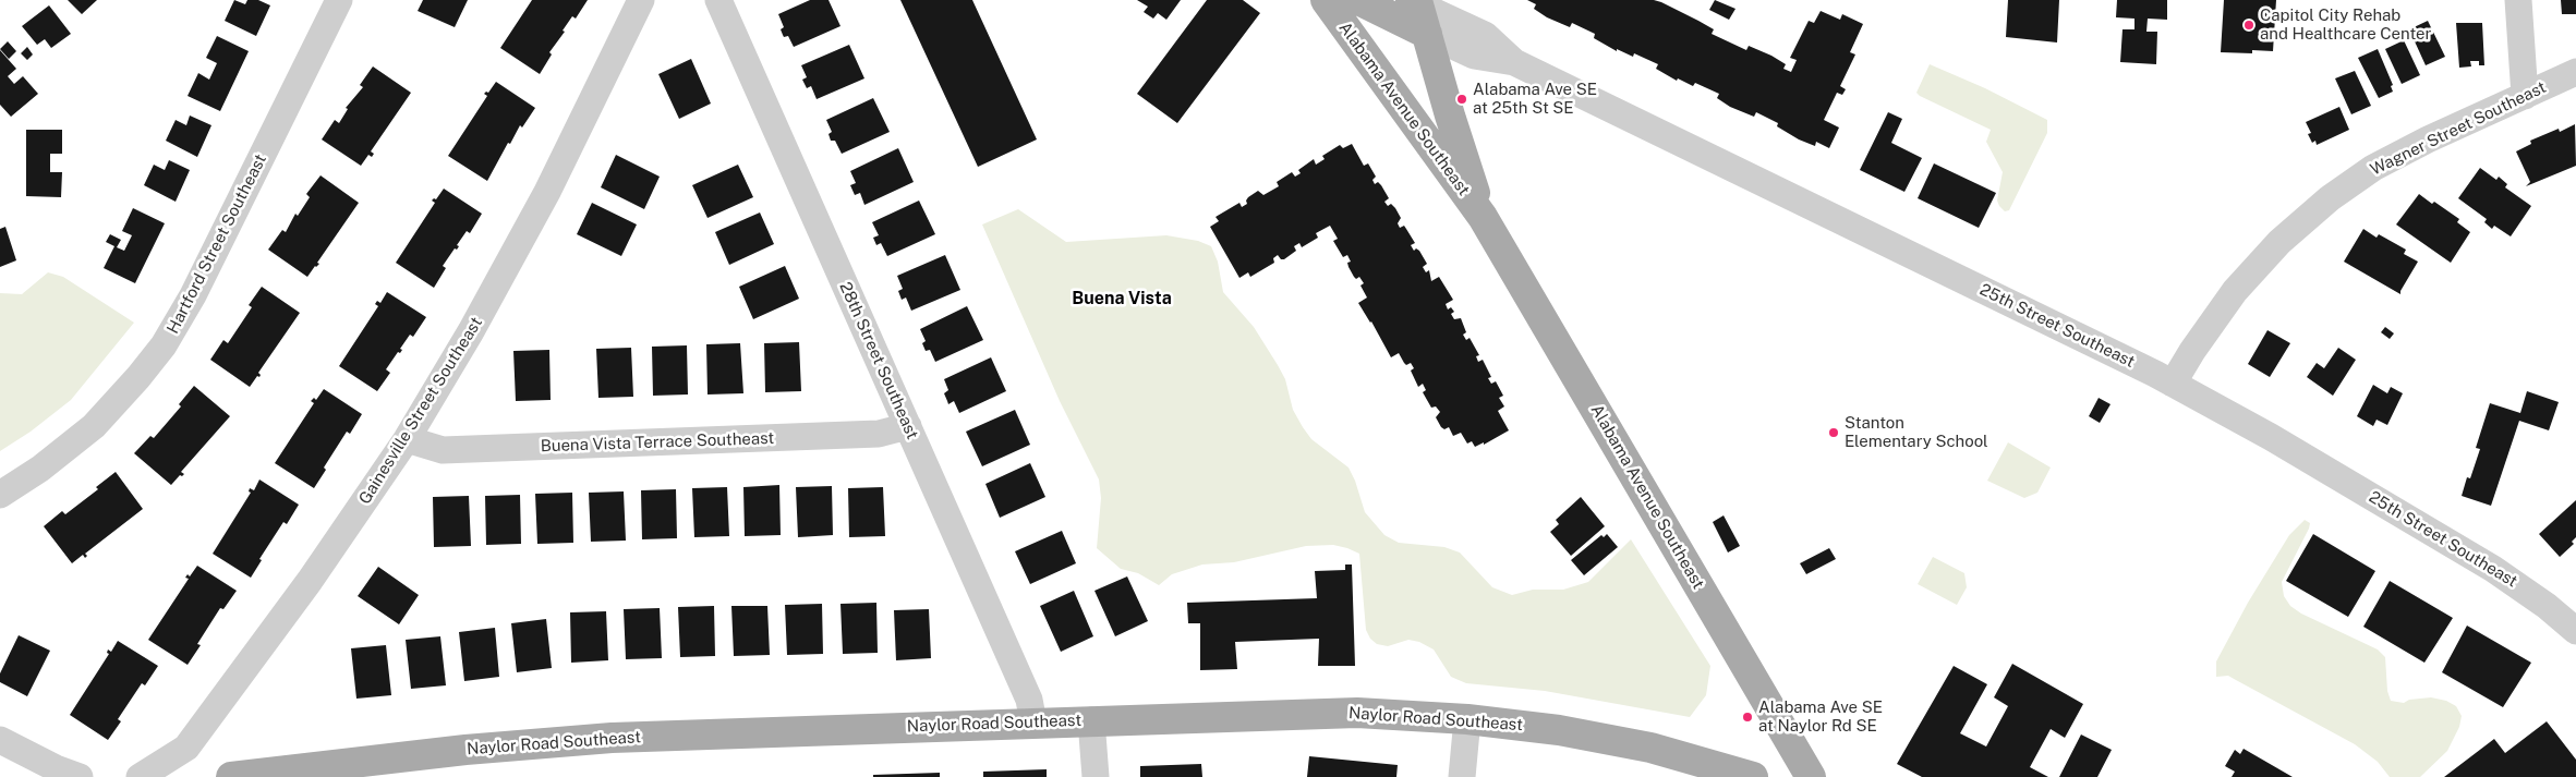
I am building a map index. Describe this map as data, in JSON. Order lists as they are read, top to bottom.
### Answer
{
  "streets": {
    "main road": ["Alabama Avenue Southeast", "Naylor Road Southeast"],
    "street": [
      "Wagner Street Southeast",
      "Hartford Street Southeast",
      "25th Street Southeast",
      "28th Street Southeast",
      "Gainesville Street Southeast",
      "Buena Vista Terrace Southeast"
    ]
  },
  "crossings": [
    ["Alabama Avenue Southeast", "25th Street Southeast"],
    ["Wagner Street Southeast", "25th Street Southeast"],
    ["28th Street Southeast", "Buena Vista Terrace Southeast"],
    ["28th Street Southeast", "Naylor Road Southeast"],
    ["Gainesville Street Southeast", "Buena Vista Terrace Southeast"]
  ],
  "districts": ["Buena Vista"],
  "places": [
    "Capitol City Rehab and Healthcare Center",
    "Alabama Ave SE at 25th St SE",
    "Stanton Elementary School",
    "Alabama Ave SE at Naylor Rd SE"
  ]
}
